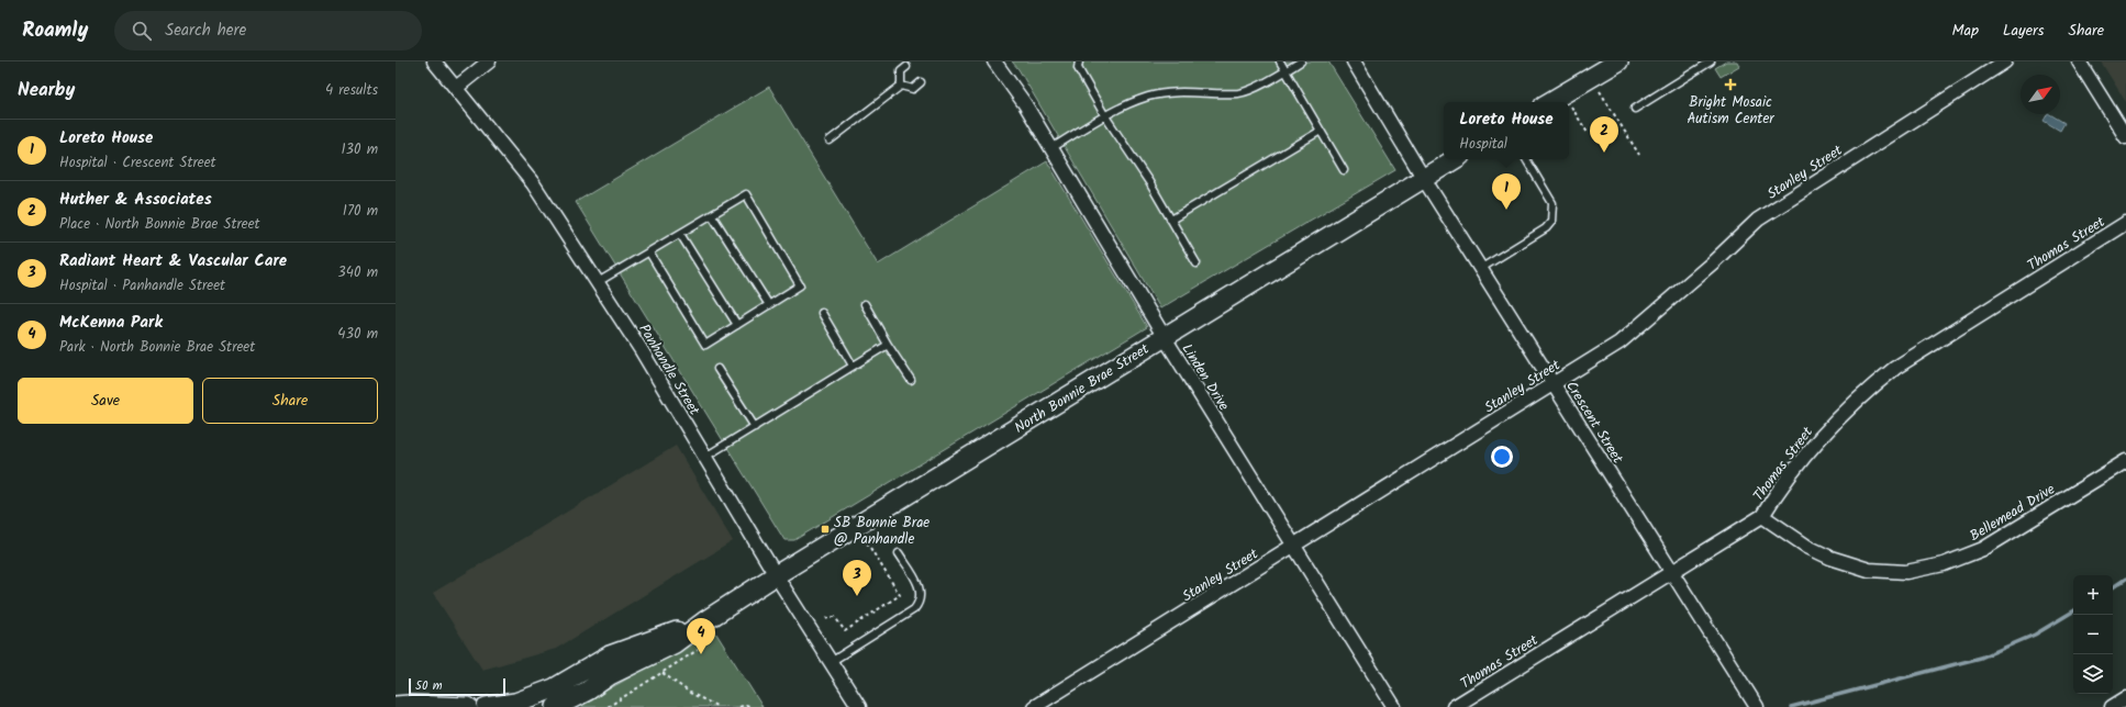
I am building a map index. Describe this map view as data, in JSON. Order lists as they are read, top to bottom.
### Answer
{
  "streets": {
    "main road": ["North Bonnie Brae Street"],
    "street": [
      "Stanley Street",
      "Thomas Street",
      "Panhandle Street",
      "Linden Drive",
      "Crescent Street",
      "Bellemead Drive"
    ]
  },
  "crossings": [
    ["Stanley Street", "Linden Drive"],
    ["Stanley Street", "Crescent Street"],
    ["Thomas Street", "Crescent Street"],
    ["Thomas Street", "Bellemead Drive"],
    ["Panhandle Street", "North Bonnie Brae Street"],
    ["Linden Drive", "North Bonnie Brae Street"],
    ["North Bonnie Brae Street", "Crescent Street"]
  ],
  "places": {
    "health": ["Bright Mosaic Autism Center"],
    "transit": ["SB Bonnie Brae @ Panhandle"]
  },
  "scale_bar": "50 m",
  "north": "top right",
  "page": {
    "header": "Roamly",
    "search": "Search here",
    "nav": ["Map", "Layers", "Share"],
    "heading": ["Nearby", "4 results"],
    "popup": ["Loreto House", "Hospital"],
    "pins": [
      "2",
      "1",
      "3",
      "4"
    ],
    "list": [
      {
        "mark": "1",
        "name": "Loreto House",
        "note": "Hospital · Crescent Street",
        "value": "130 m"
      },
      {
        "mark": "2",
        "name": "Huther & Associates",
        "note": "Place · North Bonnie Brae Street",
        "value": "170 m"
      },
      {
        "mark": "3",
        "name": "Radiant Heart & Vascular Care",
        "note": "Hospital · Panhandle Street",
        "value": "340 m"
      },
      {
        "mark": "4",
        "name": "McKenna Park",
        "note": "Park · North Bonnie Brae Street",
        "value": "430 m"
      }
    ],
    "buttons": ["Save", "Share"],
    "map_buttons": ["+", "−"],
    "scale": "50 m"
  }
}
